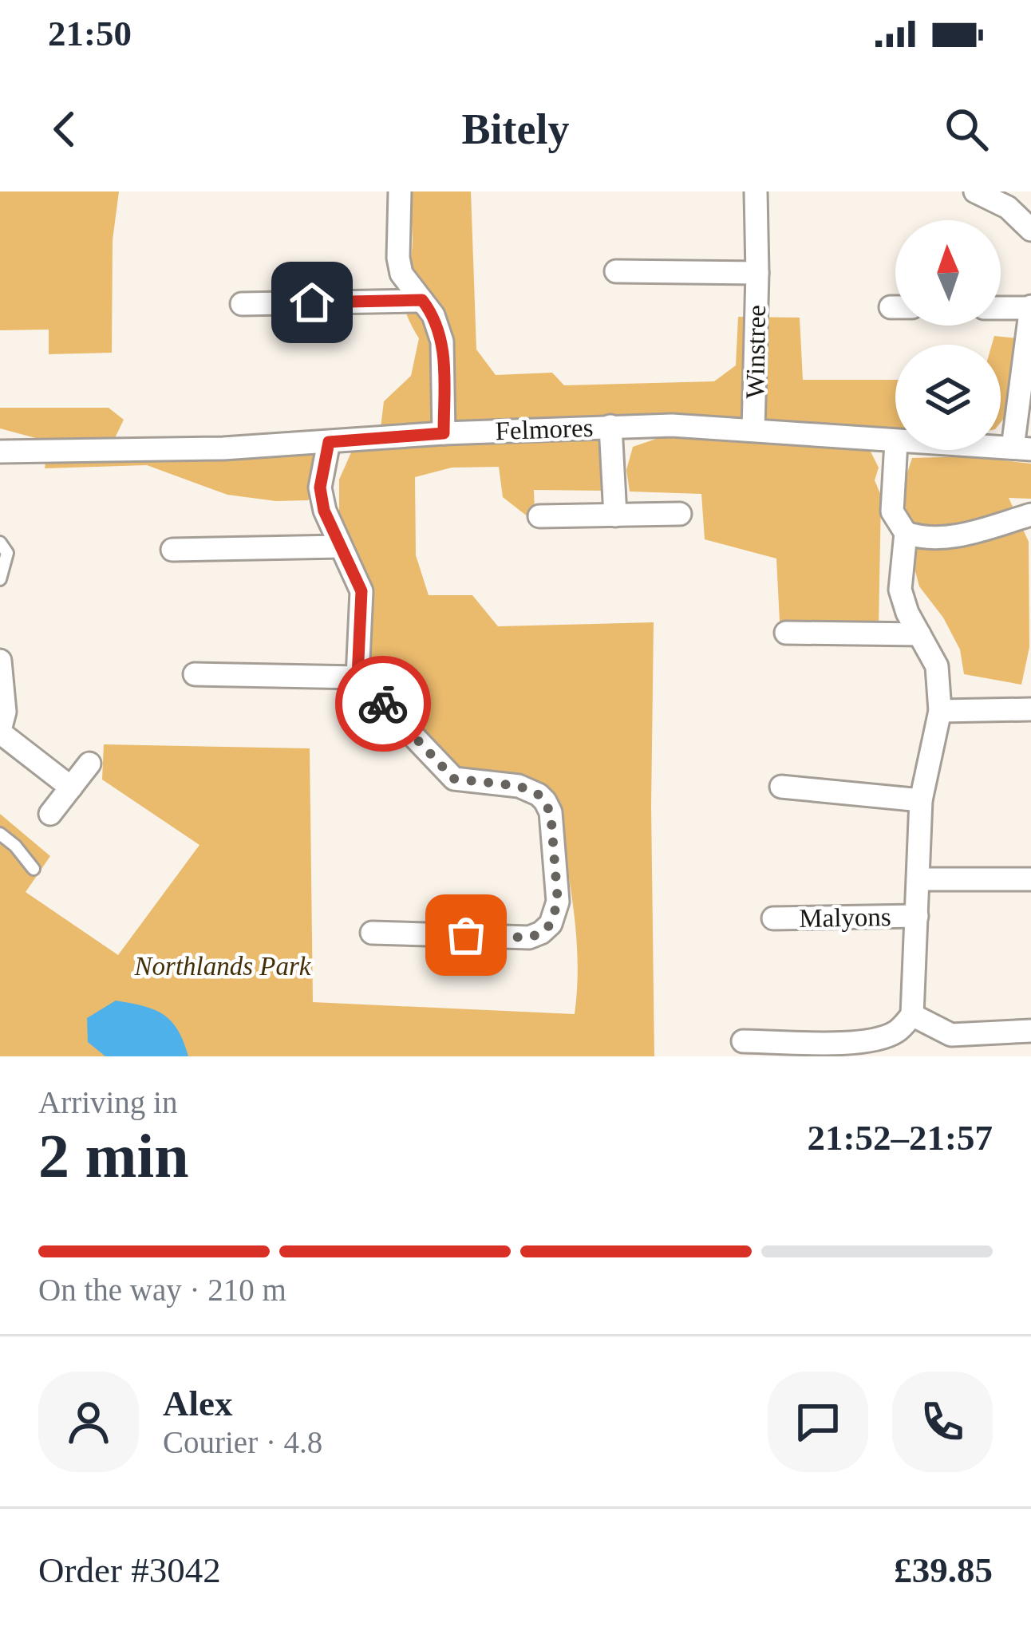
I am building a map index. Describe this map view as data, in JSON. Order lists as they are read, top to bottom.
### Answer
{
  "streets": {
    "street": ["Winstree", "Felmores", "Malyons"]
  },
  "crossings": [
    ["Winstree", "Felmores"]
  ],
  "parks": ["Northlands Park"],
  "north": "top",
  "page": {
    "status": "21:50",
    "header": "Bitely",
    "heading": ["2 min", "Arriving in", "21:52–21:57"],
    "panel": [
      "Alex",
      "Courier · 4.8",
      "Order #3042",
      "£39.85"
    ],
    "bar": "On the way · 210 m"
  }
}
